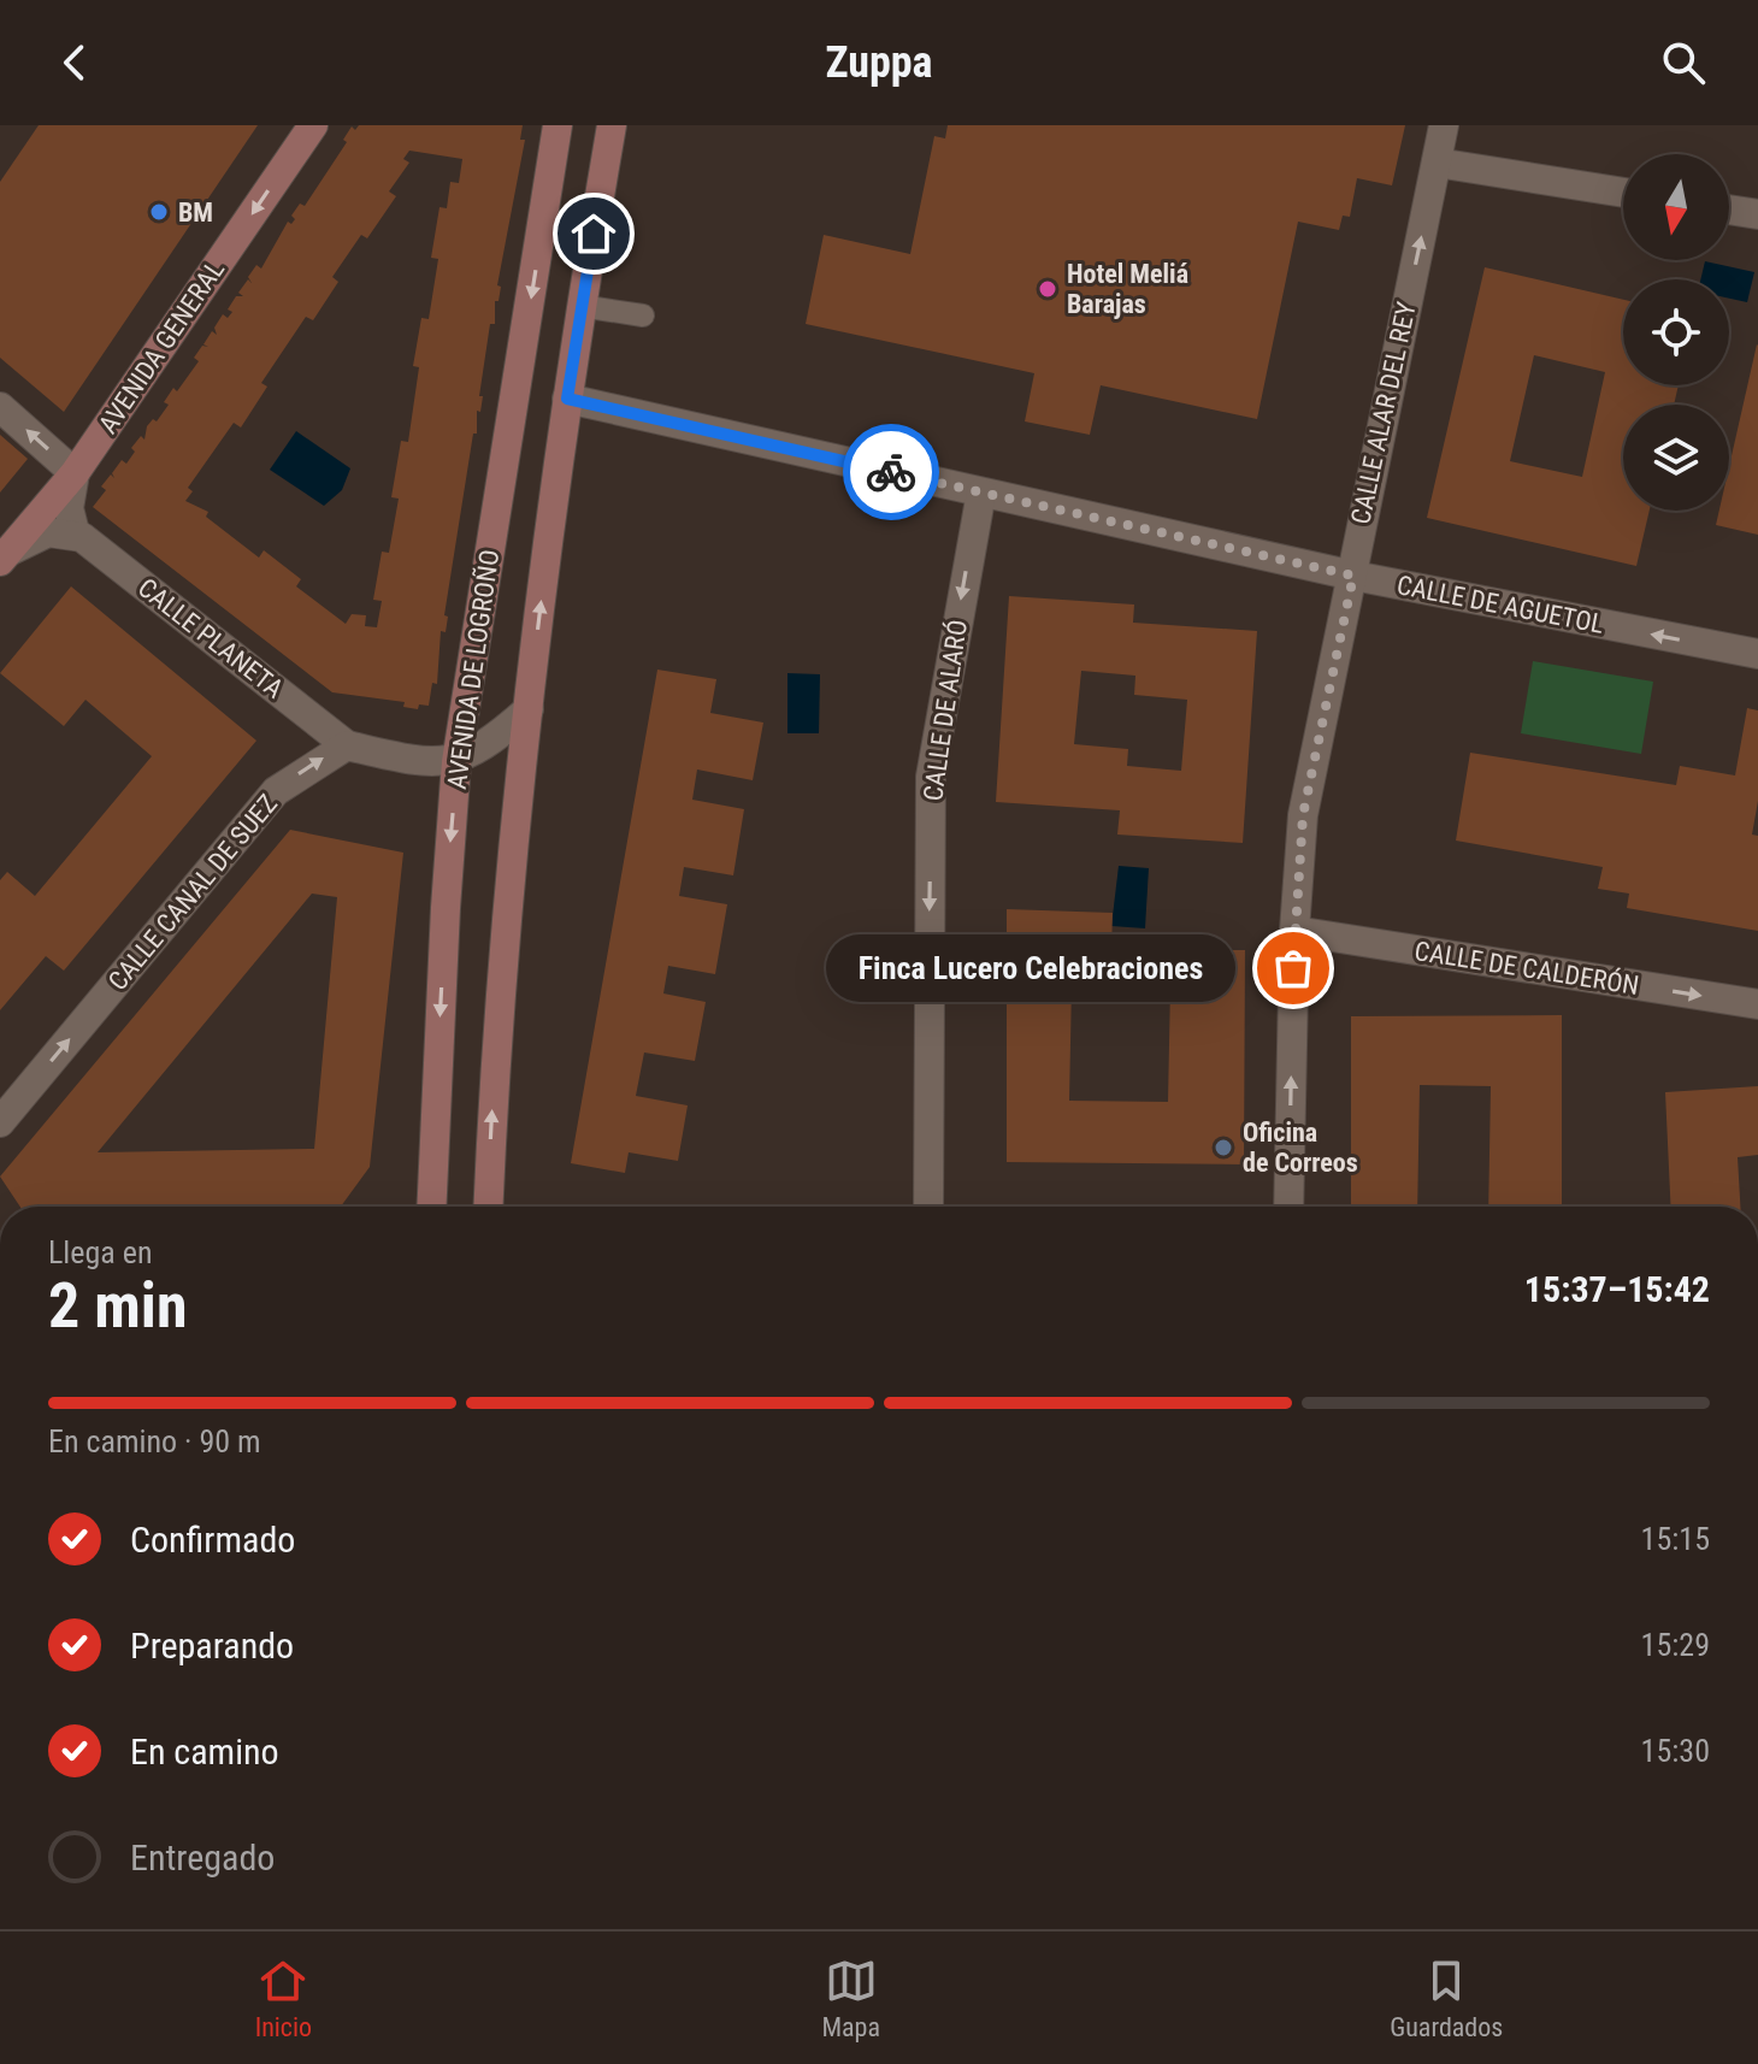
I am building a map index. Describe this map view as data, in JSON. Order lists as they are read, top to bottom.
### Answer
{
  "streets": {
    "main road": ["AVENIDA GENERAL", "AVENIDA DE LOGROÑO"],
    "street": [
      "CALLE ALAR DEL REY",
      "CALLE DE AGUETOL",
      "CALLE PLANETA",
      "CALLE DE ALARÓ",
      "CALLE CANAL DE SUEZ",
      "CALLE DE CALDERÓN"
    ]
  },
  "crossings": [
    ["CALLE ALAR DEL REY", "CALLE DE AGUETOL"],
    ["CALLE ALAR DEL REY", "CALLE DE CALDERÓN"],
    ["CALLE DE AGUETOL", "CALLE DE ALARÓ"],
    ["CALLE PLANETA", "CALLE CANAL DE SUEZ"]
  ],
  "one_way": [
    "AVENIDA GENERAL",
    "CALLE ALAR DEL REY",
    "CALLE DE ALARÓ",
    "CALLE CANAL DE SUEZ",
    "CALLE DE CALDERÓN"
  ],
  "places": [
    "BM",
    "Hotel Meliá Barajas",
    "Finca Lucero Celebraciones",
    "Oficina de Correos"
  ],
  "north": "bottom",
  "page": {
    "header": "Zuppa",
    "bubble": "Finca Lucero Celebraciones",
    "heading": ["2 min", "Llega en", "15:37–15:42"],
    "bar": "En camino · 90 m",
    "list": [
      ["Confirmado", "15:15"],
      ["Preparando", "15:29"],
      ["En camino", "15:30"],
      "Entregado"
    ],
    "tabs": ["Inicio", "Mapa", "Guardados"]
  }
}
